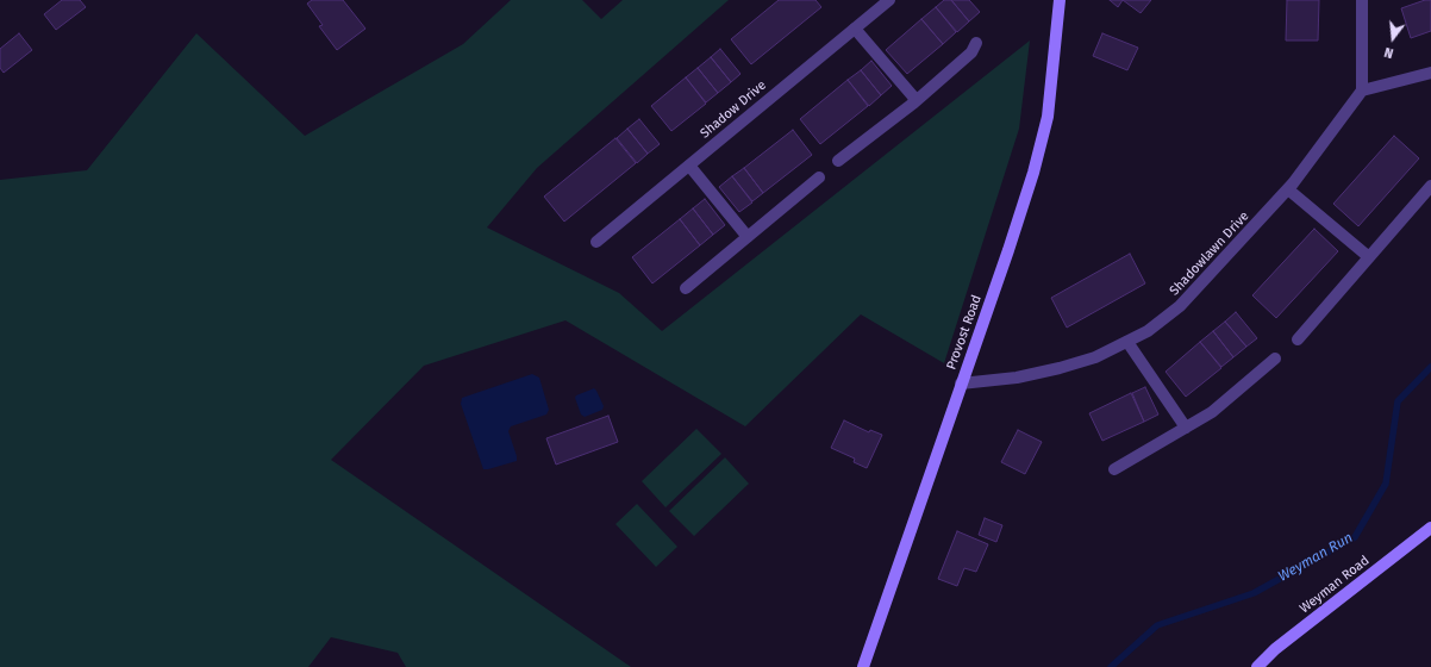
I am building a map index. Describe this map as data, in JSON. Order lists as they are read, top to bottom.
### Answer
{
  "streets": {
    "street": [
      "Shadow Drive",
      "Shadowlawn Drive",
      "Provost Road",
      "Weyman Road"
    ]
  },
  "crossings": [
    ["Shadowlawn Drive", "Provost Road"]
  ],
  "water": ["Weyman Run"],
  "north": "bottom"
}
